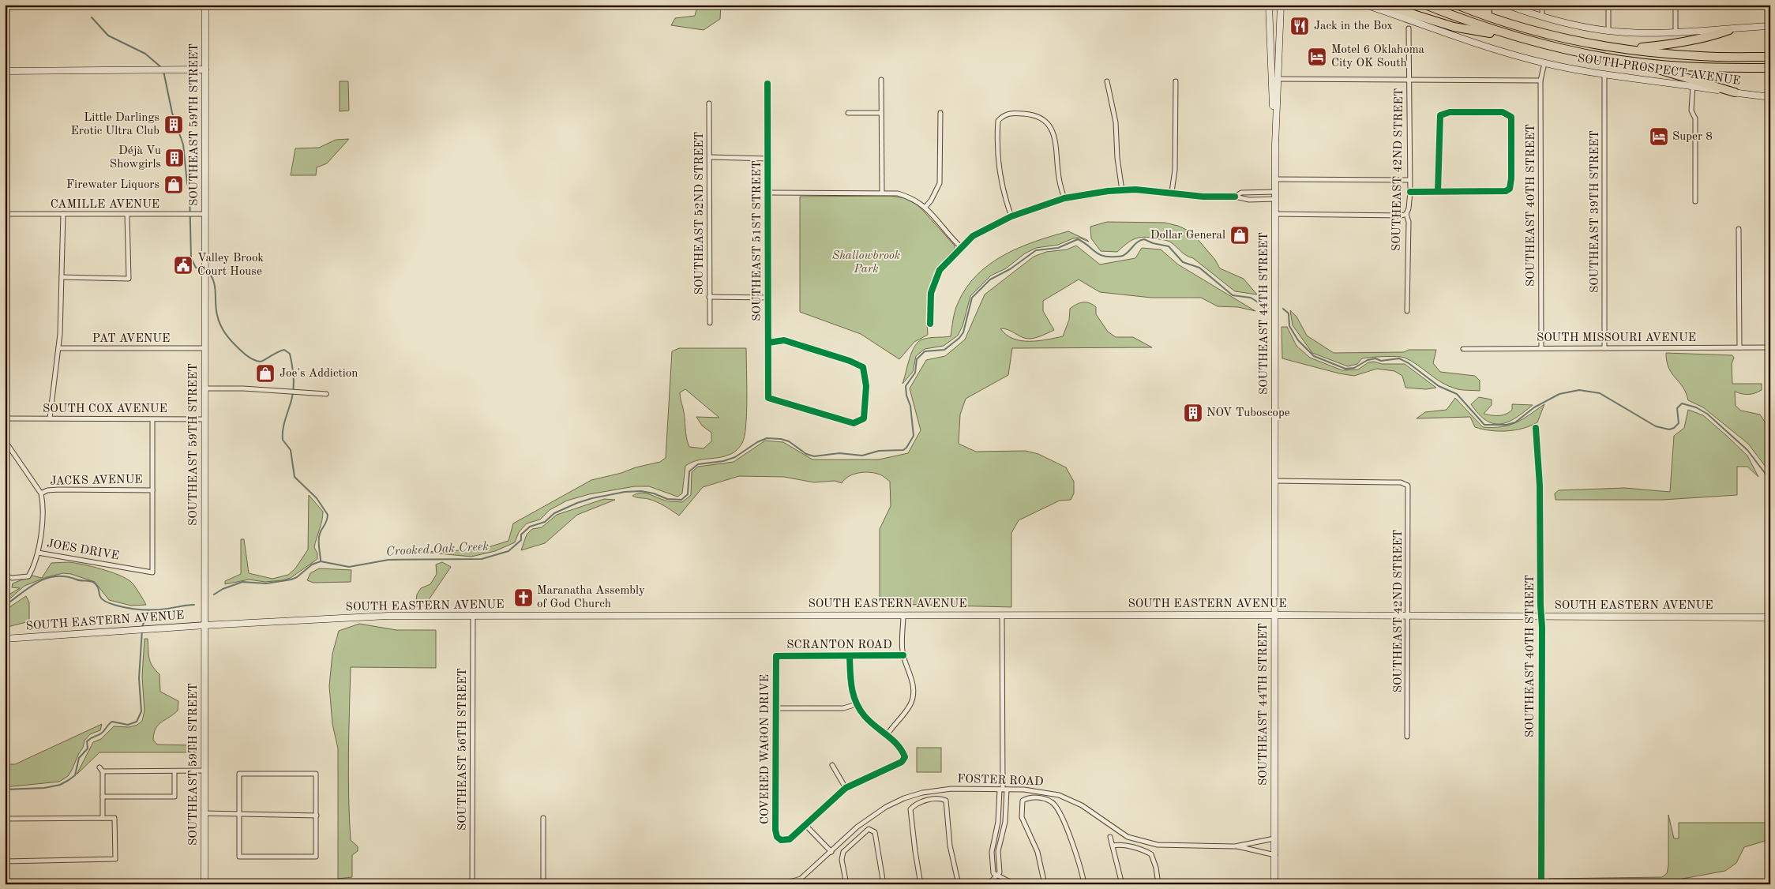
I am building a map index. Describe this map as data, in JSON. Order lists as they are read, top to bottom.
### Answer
{
  "streets": {
    "main road": [
      "SOUTH PROSPECT AVENUE",
      "SOUTHEAST 59TH STREET",
      "SOUTHEAST 44TH STREET",
      "SOUTH EASTERN AVENUE"
    ],
    "street": [
      "SOUTHEAST 42ND STREET",
      "CAMILLE AVENUE",
      "SOUTHEAST 40TH STREET",
      "SOUTHEAST 39TH STREET",
      "SOUTHEAST 52ND STREET",
      "SOUTHEAST 51ST STREET",
      "SOUTH MISSOURI AVENUE",
      "PAT AVENUE",
      "SOUTH COX AVENUE",
      "JACKS AVENUE",
      "JOES DRIVE",
      "SCRANTON ROAD",
      "SOUTHEAST 56TH STREET",
      "COVERED WAGON DRIVE",
      "FOSTER ROAD"
    ]
  },
  "crossings": [
    ["SOUTH PROSPECT AVENUE", "SOUTHEAST 40TH STREET"],
    ["SOUTH PROSPECT AVENUE", "SOUTHEAST 39TH STREET"],
    ["SOUTHEAST 59TH STREET", "CAMILLE AVENUE"],
    ["SOUTHEAST 59TH STREET", "PAT AVENUE"],
    ["SOUTHEAST 59TH STREET", "SOUTH COX AVENUE"],
    ["SOUTHEAST 59TH STREET", "SOUTH EASTERN AVENUE"],
    ["SOUTHEAST 42ND STREET", "SOUTHEAST 44TH STREET"],
    ["SOUTHEAST 42ND STREET", "SOUTH EASTERN AVENUE"],
    ["SOUTHEAST 40TH STREET", "SOUTH MISSOURI AVENUE"],
    ["SOUTHEAST 40TH STREET", "SOUTH EASTERN AVENUE"],
    ["SOUTHEAST 39TH STREET", "SOUTH MISSOURI AVENUE"],
    ["SOUTHEAST 44TH STREET", "SOUTH EASTERN AVENUE"],
    ["SOUTHEAST 44TH STREET", "FOSTER ROAD"],
    ["JACKS AVENUE", "JOES DRIVE"],
    ["SOUTH EASTERN AVENUE", "SOUTHEAST 56TH STREET"],
    ["SCRANTON ROAD", "COVERED WAGON DRIVE"]
  ],
  "water": ["Crooked Oak Creek"],
  "parks": ["Shallowbrook Park"],
  "places": {
    "restaurant": ["Jack in the Box"],
    "hotel": ["Motel 6 Oklahoma City OK South", "Super 8"],
    "building": ["Little Darlings Erotic Ultra Club", "Déjà Vu Showgirls", "NOV Tuboscope"],
    "shop": ["Firewater Liquors", "Dollar General", "Joe's Addiction"],
    "public building": ["Valley Brook Court House"],
    "church": ["Maranatha Assembly of God Church"]
  }
}
